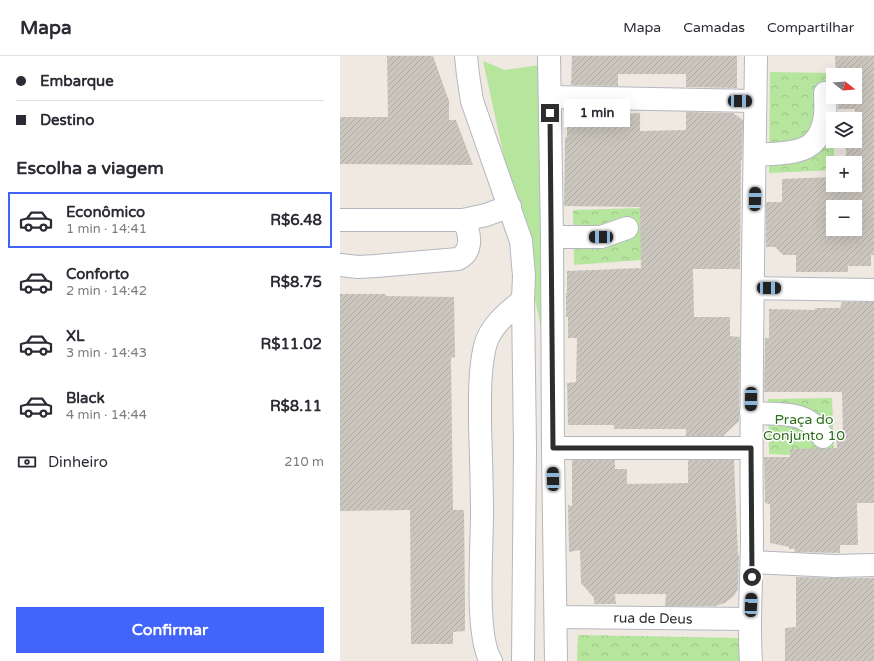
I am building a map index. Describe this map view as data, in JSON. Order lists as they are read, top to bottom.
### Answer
{
  "streets": {
    "street": ["rua de Deus"]
  },
  "parks": ["Praça do Conjunto 10"],
  "north": "right",
  "page": {
    "header": "Mapa",
    "nav": ["Mapa", "Camadas", "Compartilhar"],
    "banner": ["Embarque", "Destino"],
    "map_buttons": ["+", "−"],
    "bubble": "1 min",
    "heading": "Escolha a viagem",
    "list": [
      {
        "name": "Econômico",
        "note": "1 min · 14:41",
        "value": "R$6.48"
      },
      {
        "name": "Conforto",
        "note": "2 min · 14:42",
        "value": "R$8.75"
      },
      {
        "name": "XL",
        "note": "3 min · 14:43",
        "value": "R$11.02"
      },
      {
        "name": "Black",
        "note": "4 min · 14:44",
        "value": "R$8.11"
      }
    ],
    "pay": ["Dinheiro", "210 m"],
    "buttons": "Confirmar"
  }
}
